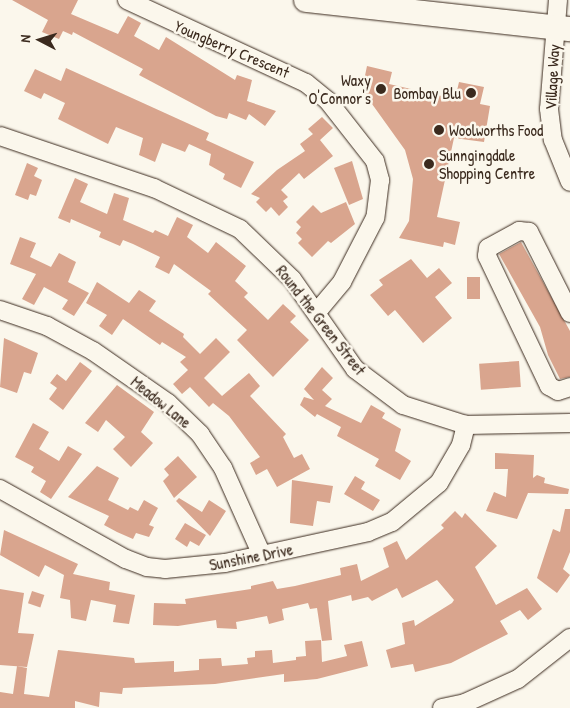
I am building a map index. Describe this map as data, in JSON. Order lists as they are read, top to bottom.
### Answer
{
  "streets": {
    "street": [
      "Youngberry Crescent",
      "Village Way",
      "Round the Green Street",
      "Meadow Lane",
      "Sunshine Drive"
    ]
  },
  "crossings": [
    ["Youngberry Crescent", "Round the Green Street"],
    ["Round the Green Street", "Sunshine Drive"],
    ["Meadow Lane", "Sunshine Drive"]
  ],
  "places": [
    "Waxy O'Connor's",
    "Bombay Blu",
    "Woolworths Food",
    "Sunngingdale Shopping Centre"
  ],
  "north": "left"
}
